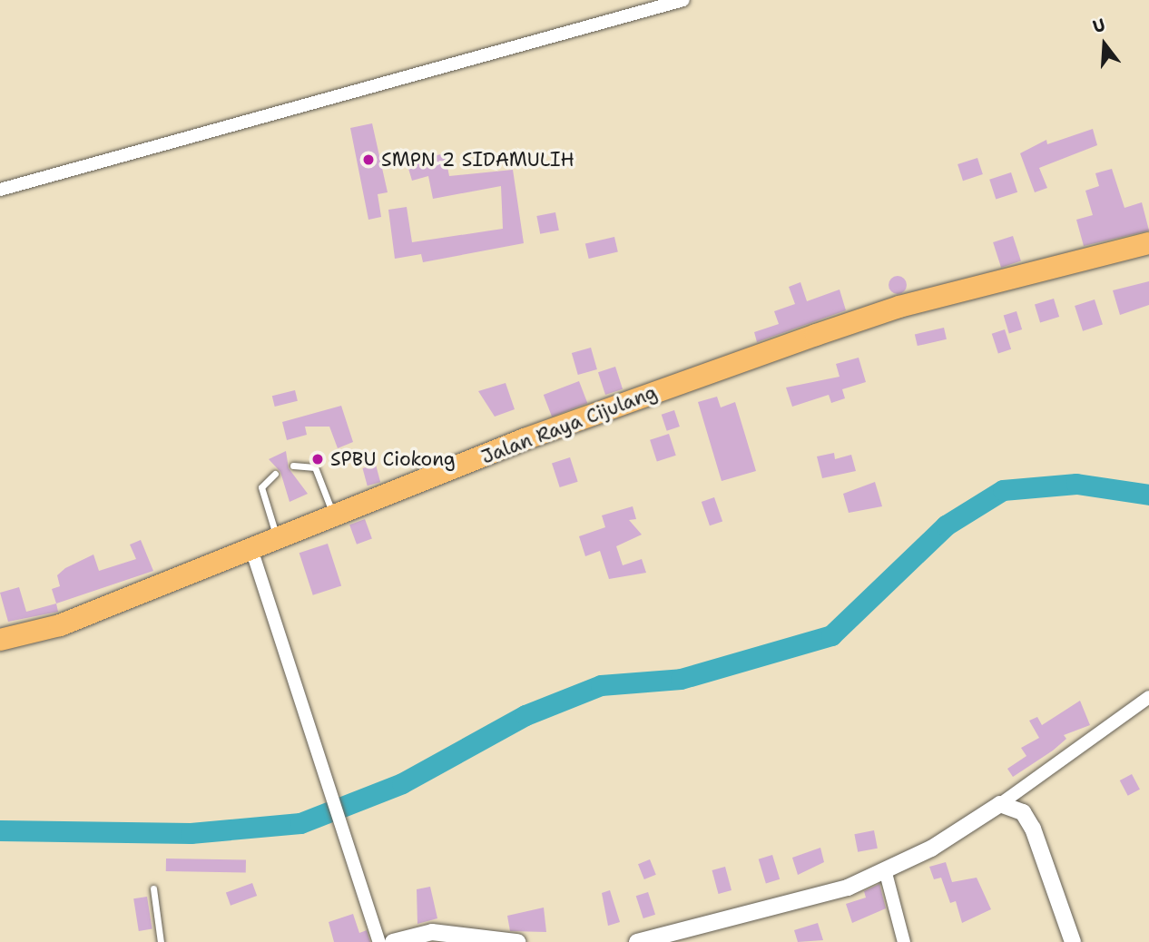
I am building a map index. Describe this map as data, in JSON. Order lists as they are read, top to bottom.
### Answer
{
  "streets": {
    "highway": ["Jalan Raya Cijulang"]
  },
  "places": ["SMPN 2 SIDAMULIH", "SPBU Ciokong"],
  "north": "top"
}
